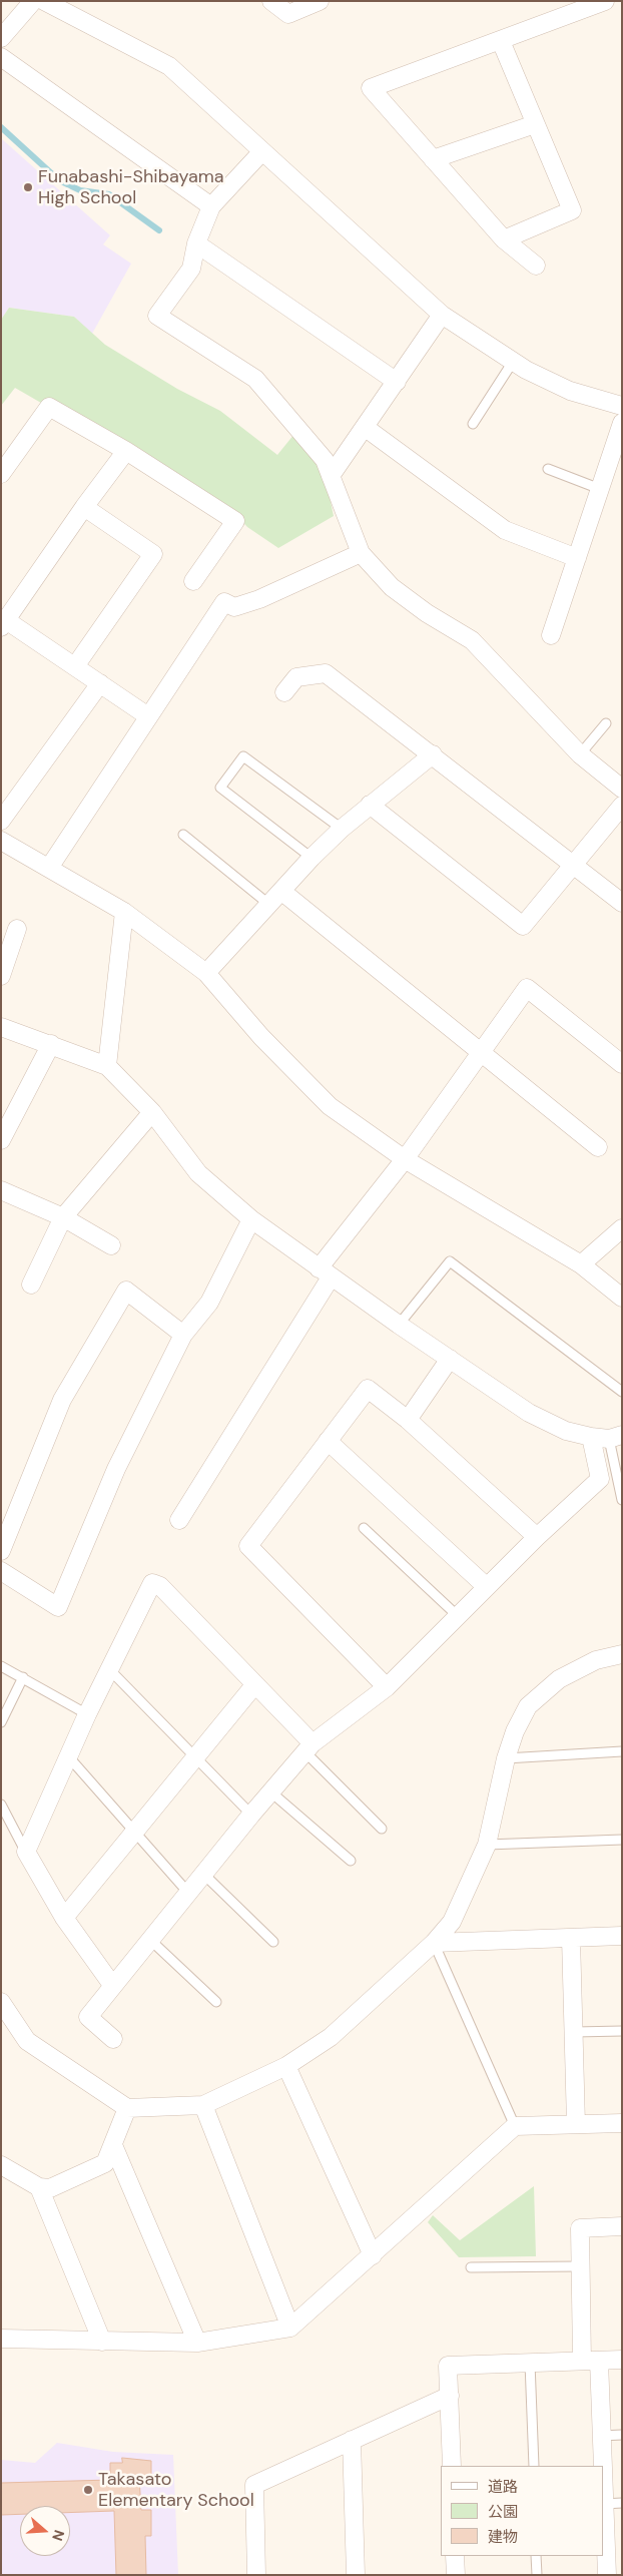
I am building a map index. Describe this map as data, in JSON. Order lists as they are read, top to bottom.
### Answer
{
  "places": ["Funabashi-Shibayama High School", "Takasato Elementary School"],
  "legend": ["道路", "公園", "建物"],
  "north": "right"
}
